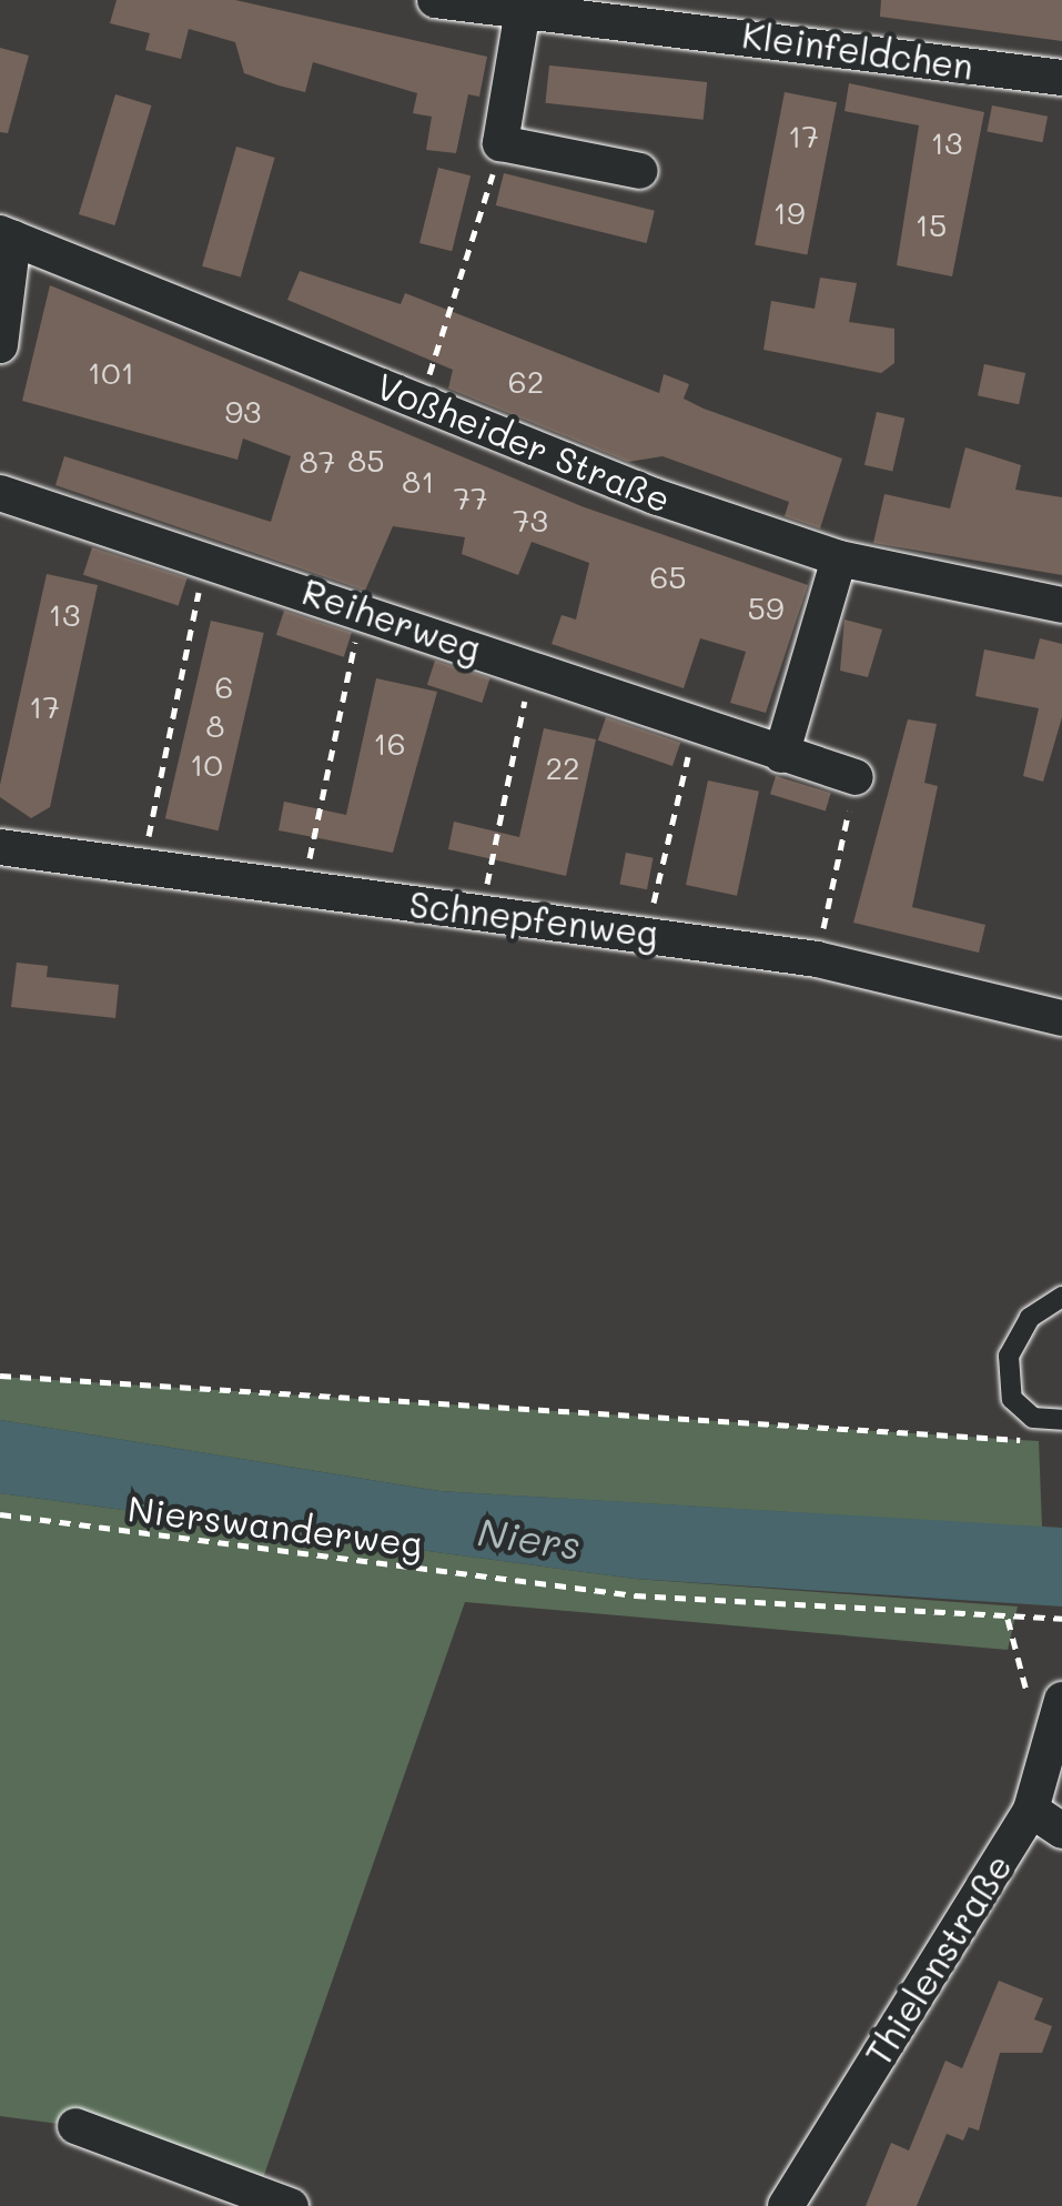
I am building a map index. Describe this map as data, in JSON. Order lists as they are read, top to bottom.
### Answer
{
  "streets": {
    "street": [
      "Kleinfeldchen",
      "Voßheider Straße",
      "Reiherweg",
      "Schnepfenweg",
      "Thielenstraße"
    ],
    "path": ["Nierswanderweg"]
  },
  "water": ["Niers"],
  "house_numbers": [
    "17",
    "13",
    "19",
    "15",
    "101",
    "62",
    "93",
    "85",
    "87",
    "81",
    "77",
    "73",
    "65",
    "59",
    "13",
    "6",
    "17",
    "8",
    "16",
    "10",
    "22"
  ]
}
